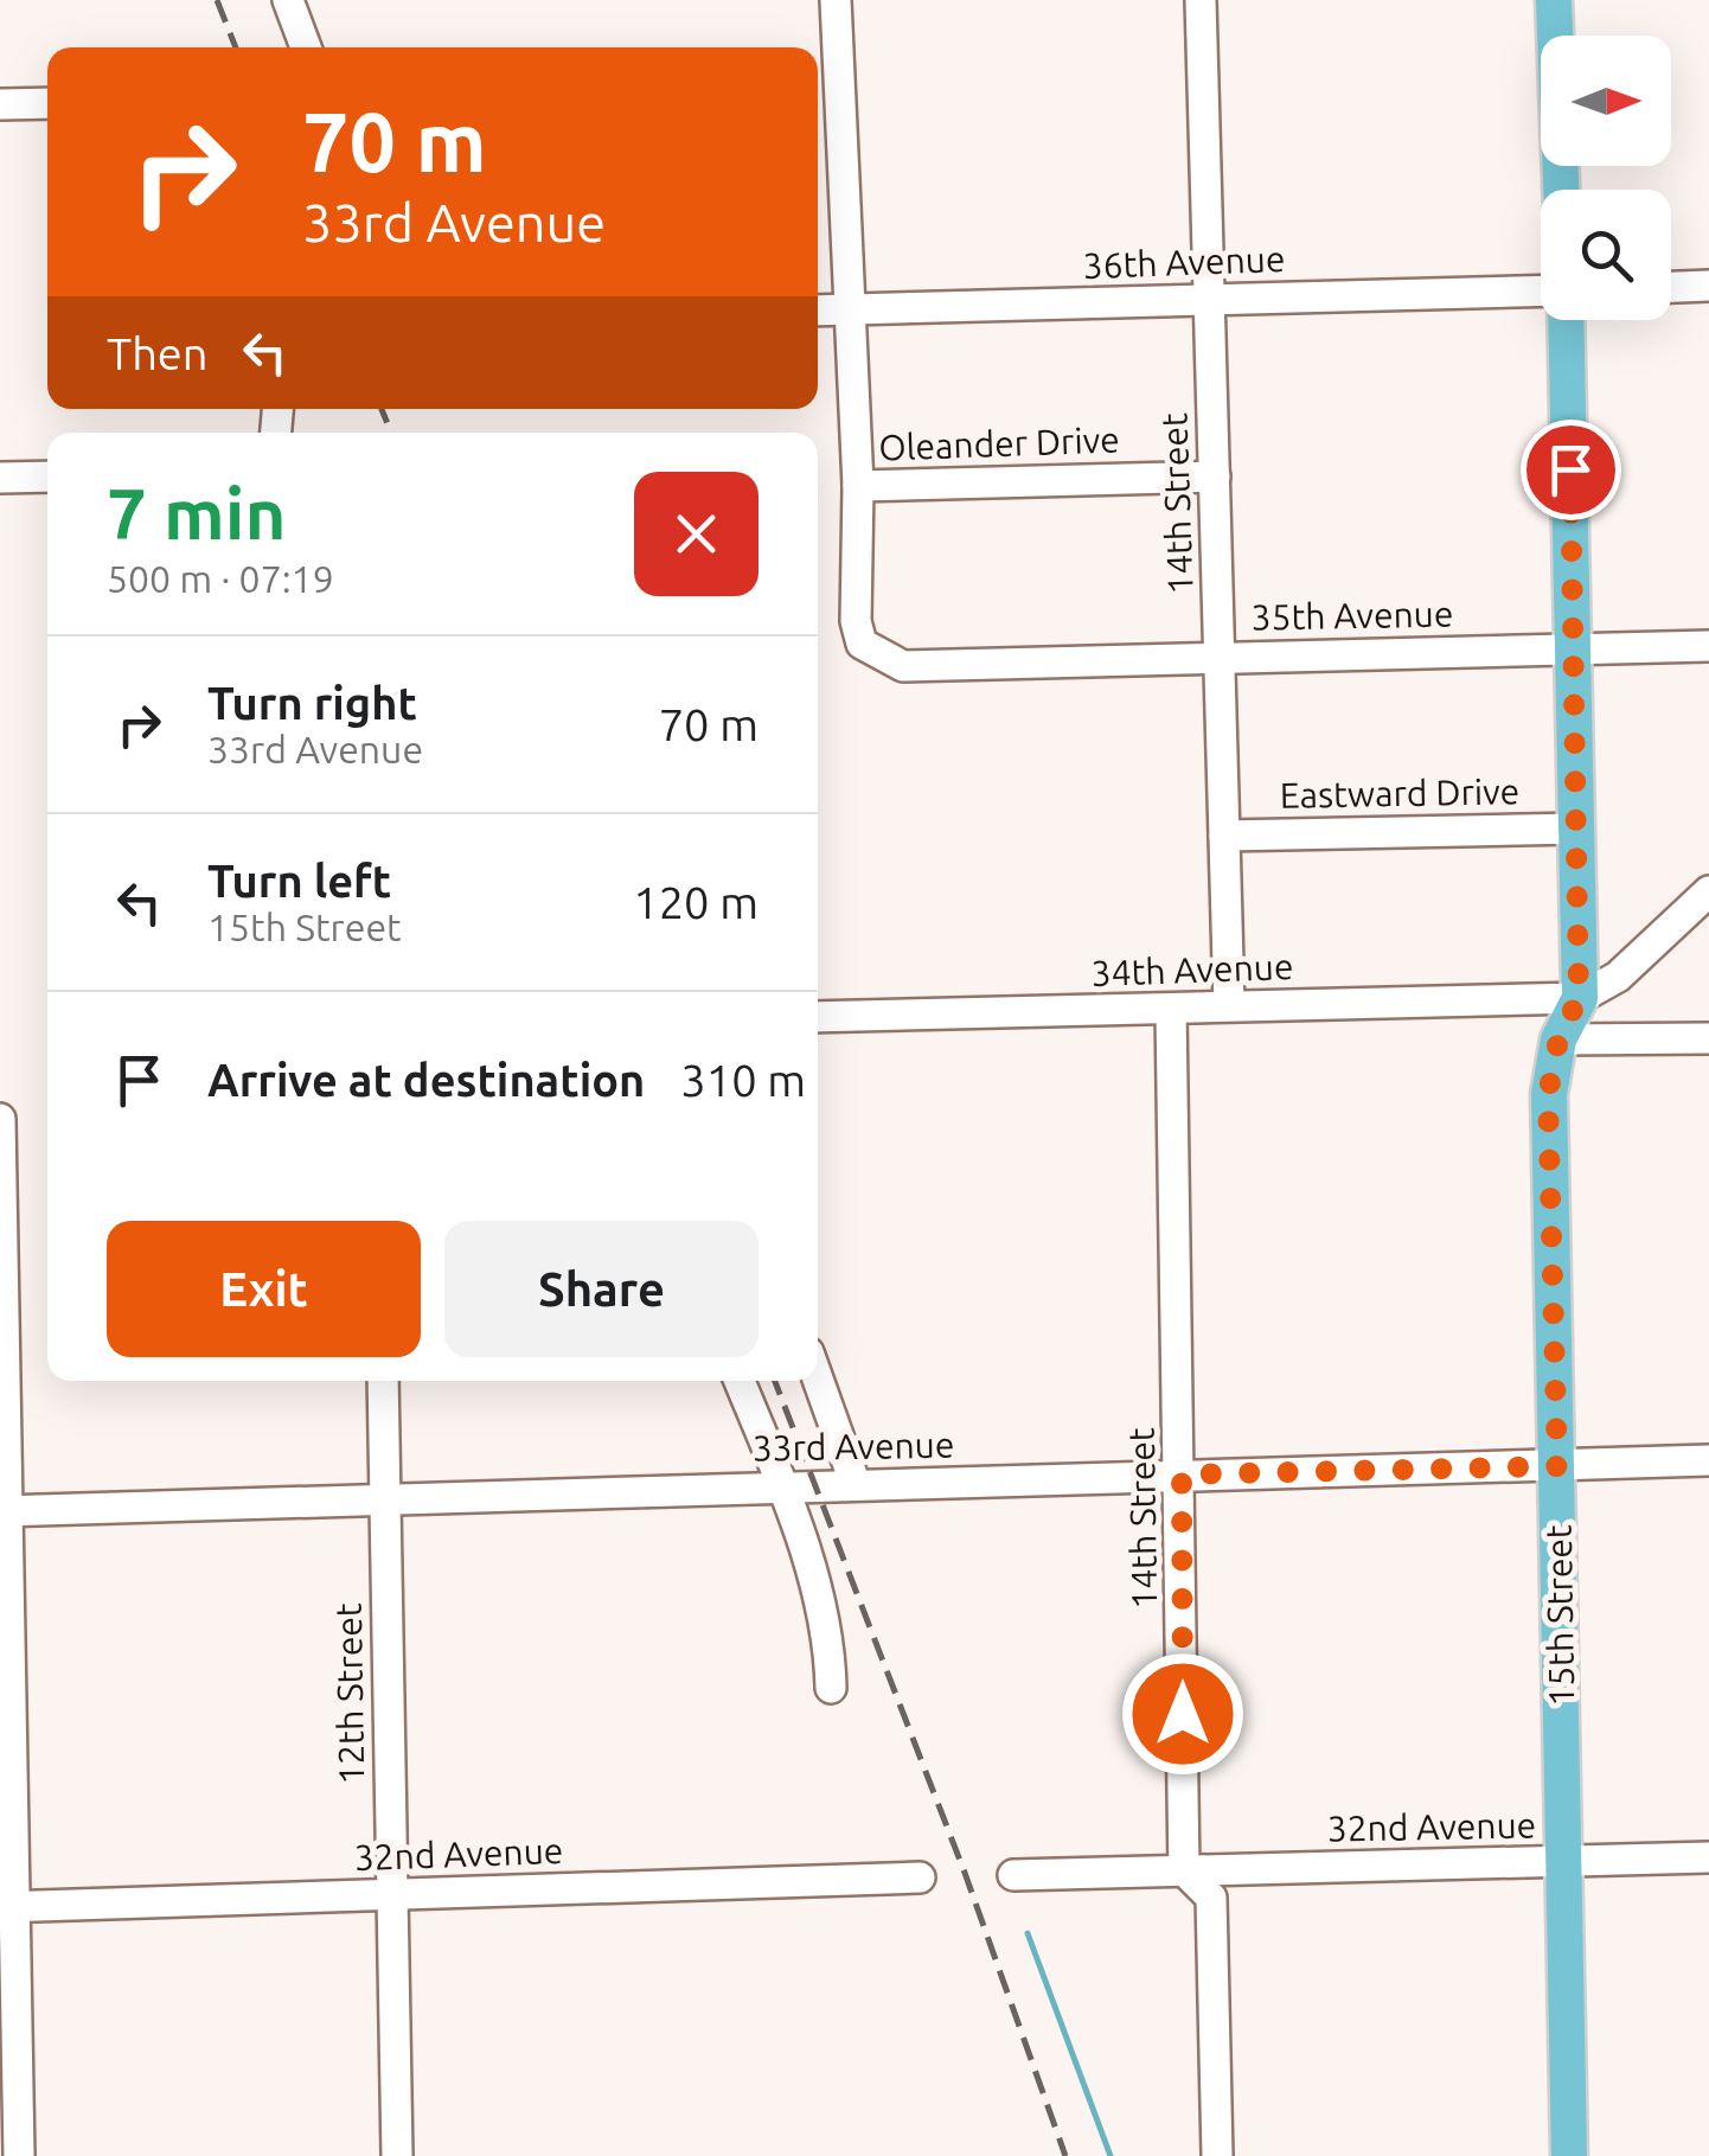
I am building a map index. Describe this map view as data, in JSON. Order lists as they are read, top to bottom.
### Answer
{
  "streets": {
    "main road": ["15th Street"],
    "street": [
      "36th Avenue",
      "Oleander Drive",
      "14th Street",
      "35th Avenue",
      "Eastward Drive",
      "34th Avenue",
      "33rd Avenue",
      "12th Street",
      "32nd Avenue"
    ]
  },
  "crossings": [
    ["36th Avenue", "14th Street"],
    ["Oleander Drive", "14th Street"],
    ["Oleander Drive", "35th Avenue"],
    ["14th Street", "35th Avenue"],
    ["14th Street", "Eastward Drive"],
    ["14th Street", "34th Avenue"],
    ["14th Street", "33rd Avenue"],
    ["14th Street", "32nd Avenue"],
    ["35th Avenue", "15th Street"],
    ["Eastward Drive", "15th Street"],
    ["34th Avenue", "15th Street"],
    ["33rd Avenue", "15th Street"],
    ["33rd Avenue", "12th Street"],
    ["15th Street", "32nd Avenue"],
    ["12th Street", "32nd Avenue"]
  ],
  "north": "right",
  "page": {
    "turn": ["70 m", "33rd Avenue"],
    "then": "Then",
    "heading": ["7 min", "500 m · 07:19"],
    "list": [
      {
        "name": "Turn right",
        "note": "33rd Avenue",
        "value": "70 m"
      },
      {
        "name": "Turn left",
        "note": "15th Street",
        "value": "120 m"
      },
      {
        "name": "Arrive at destination",
        "value": "310 m"
      }
    ],
    "buttons": ["Exit", "Share"]
  }
}
